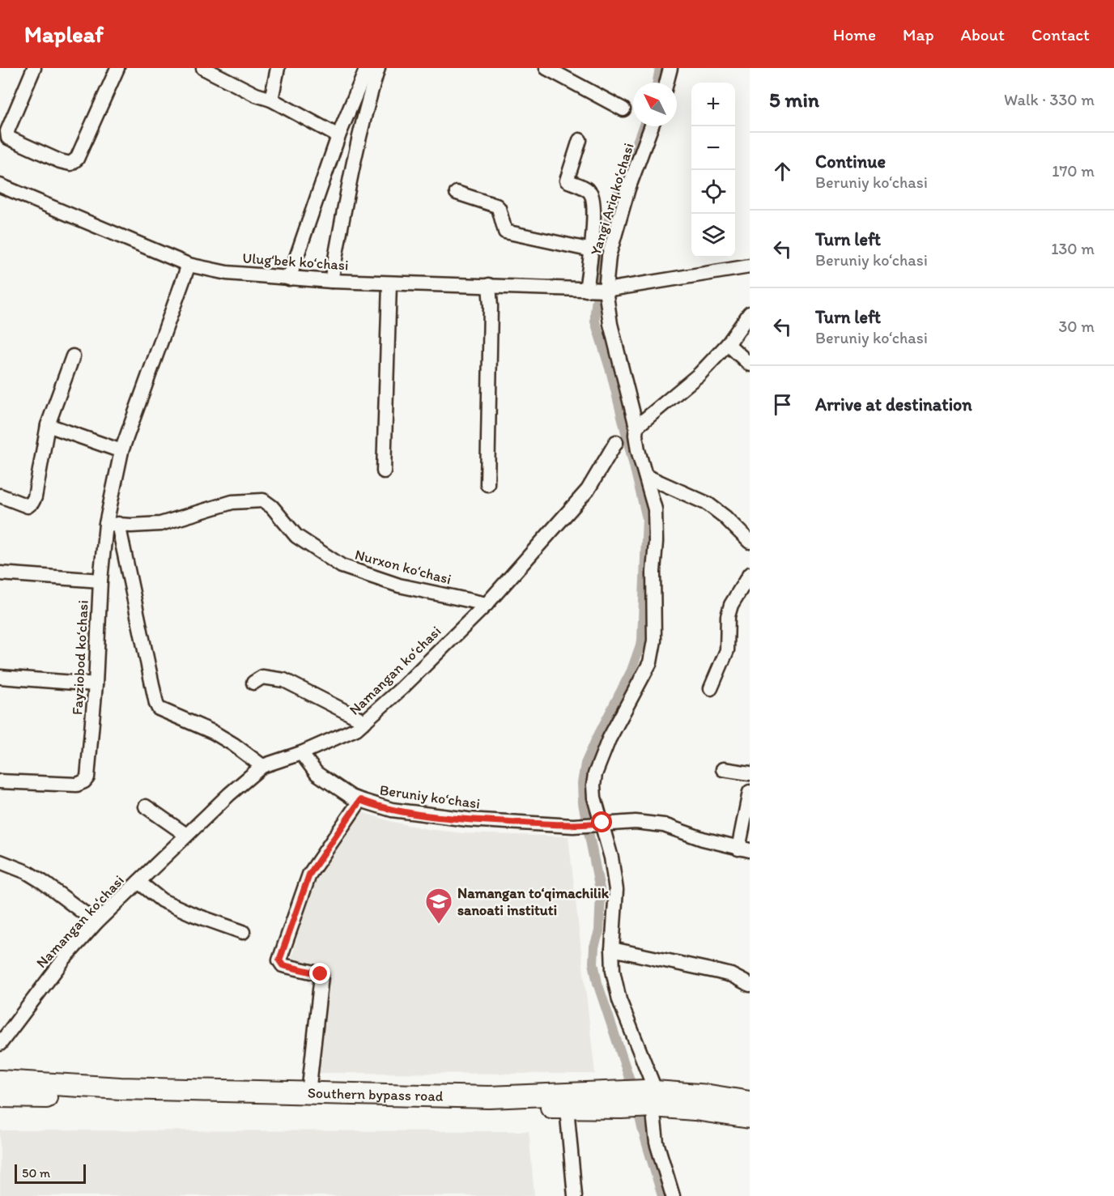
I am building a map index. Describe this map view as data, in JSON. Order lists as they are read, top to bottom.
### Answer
{
  "streets": {
    "highway": ["Southern bypass road"],
    "street": [
      "Yangi Ariq koʻchasi",
      "Ulugʻbek koʻchasi",
      "Nurxon koʻchasi",
      "Fayziobod koʻchasi",
      "Namangan koʻchasi",
      "Beruniy koʻchasi"
    ]
  },
  "crossings": [
    ["Yangi Ariq koʻchasi", "Ulugʻbek koʻchasi"],
    ["Yangi Ariq koʻchasi", "Beruniy koʻchasi"],
    ["Yangi Ariq koʻchasi", "Southern bypass road"],
    ["Ulugʻbek koʻchasi", "Fayziobod koʻchasi"],
    ["Nurxon koʻchasi", "Fayziobod koʻchasi"],
    ["Nurxon koʻchasi", "Namangan koʻchasi"],
    ["Beruniy koʻchasi", "Southern bypass road"]
  ],
  "places": {
    "school or university": ["Namangan to‘qimachilik sanoati instituti"]
  },
  "scale_bar": "50 m",
  "north": "top left",
  "page": {
    "header": "Mapleaf",
    "nav": [
      "Home",
      "Map",
      "About",
      "Contact"
    ],
    "heading": ["5 min", "Walk · 330 m"],
    "map_buttons": ["+", "−"],
    "list": [
      ["Continue", "Beruniy koʻchasi", "170 m"],
      ["Turn left", "Beruniy koʻchasi", "130 m"],
      ["Turn left", "Beruniy koʻchasi", "30 m"],
      "Arrive at destination"
    ],
    "scale": "50 m"
  }
}
